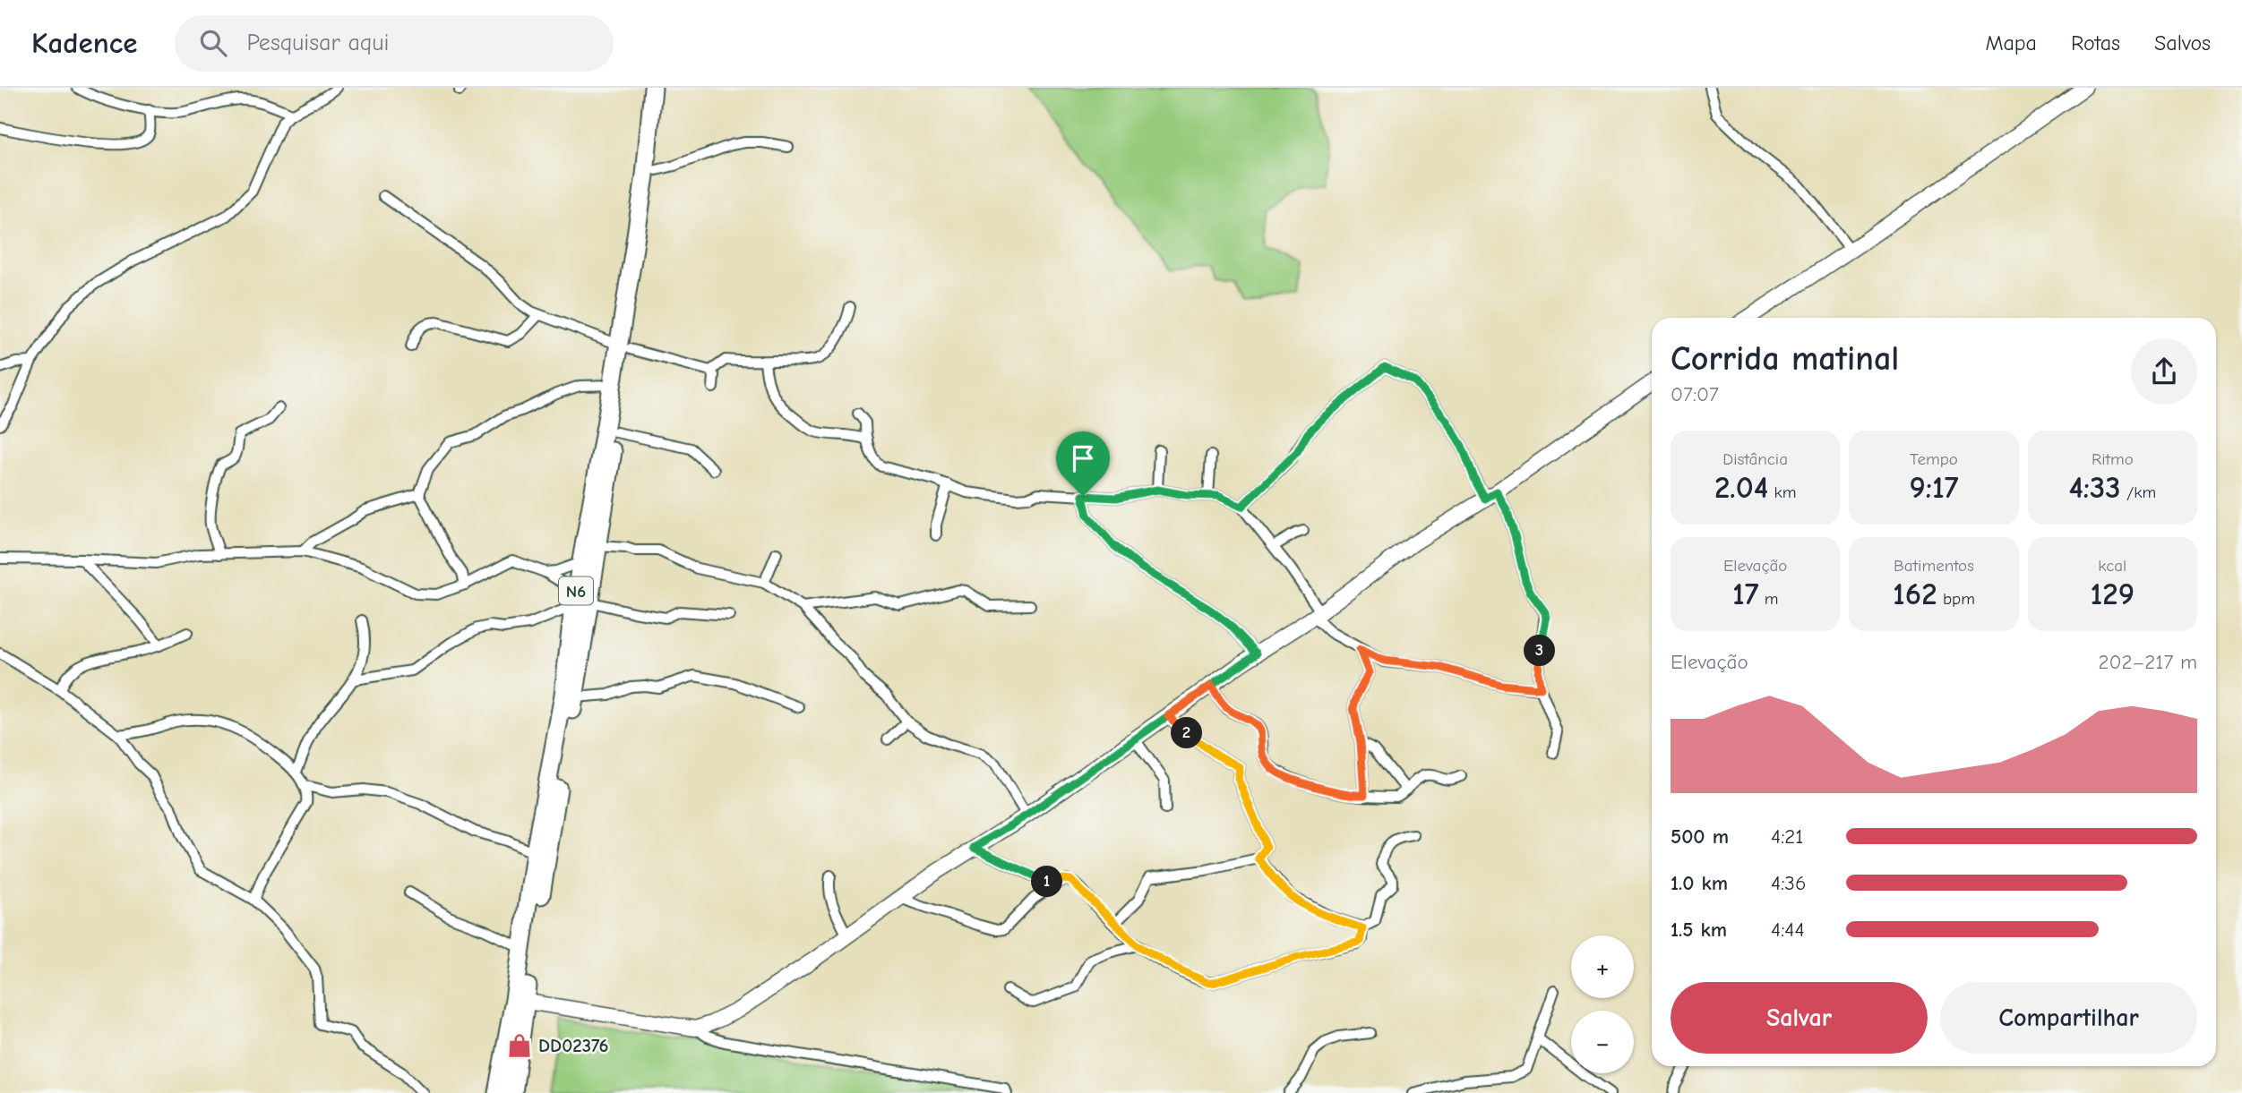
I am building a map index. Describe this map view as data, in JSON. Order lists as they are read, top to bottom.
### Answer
{
  "streets": {
    "highway": ["N6"]
  },
  "places": {
    "shop": ["DD02376"]
  },
  "page": {
    "header": "Kadence",
    "search": "Pesquisar aqui",
    "nav": ["Mapa", "Rotas", "Salvos"],
    "heading": ["Corrida matinal", "07:07"],
    "stats": [
      ["Distância", "2.04 km"],
      ["Tempo", "9:17"],
      ["Ritmo", "4:33 /km"],
      ["Elevação", "17 m"],
      ["Batimentos", "162 bpm"],
      ["kcal", "129"]
    ],
    "pins": ["3", "2", "1"],
    "chart": ["Elevação", "202–217 m"],
    "list": [
      {
        "name": "500 m",
        "note": "4:21"
      },
      {
        "name": "1.0 km",
        "note": "4:36"
      },
      {
        "name": "1.5 km",
        "note": "4:44"
      }
    ],
    "map_buttons": ["+", "−"],
    "buttons": ["Salvar", "Compartilhar"]
  }
}
